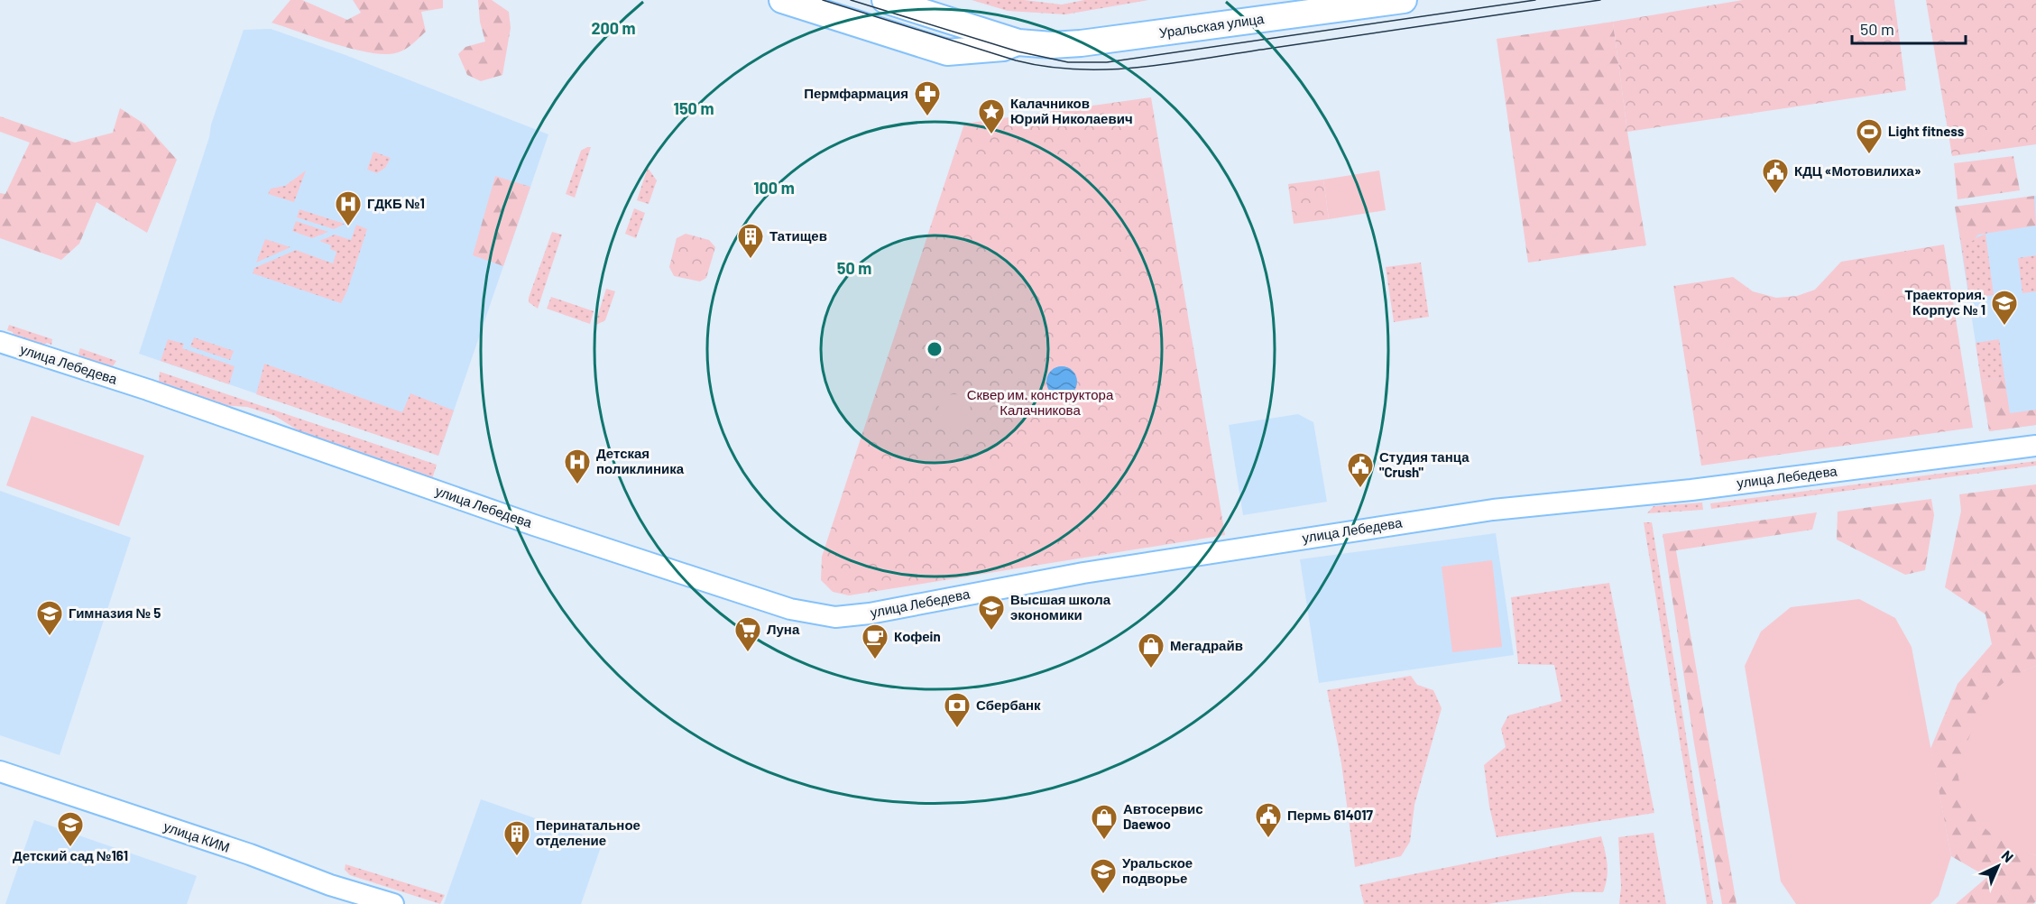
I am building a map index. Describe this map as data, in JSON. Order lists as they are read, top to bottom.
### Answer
{
  "streets": {
    "main road": ["Уральская улица"],
    "street": ["улица Лебедева", "улица КИМ"]
  },
  "parks": ["Сквер им. конструктора Калачникова"],
  "places": {
    "pharmacy": ["Пермфармация"],
    "place": ["Калачников Юрий Николаевич"],
    "sports": ["Light fitness"],
    "public building": ["КДЦ «Мотовилиха»", "Студия танца \"Crush\"", "Пермь 614017"],
    "hospital": ["ГДКБ №1", "Детская поликлиника"],
    "building": ["Татищев", "Перинатальное отделение"],
    "school or university": [
      "Траектория. Корпус № 1",
      "Высшая школа экономики",
      "Гимназия № 5",
      "Детский сад №161",
      "Уральское подворье"
    ],
    "supermarket": ["Луна"],
    "cafe": ["Кофеin"],
    "shop": ["Мегадрайв", "Автосервис Daewoo"],
    "bank": ["Сбербанк"]
  },
  "scale_bar": "50 m",
  "north": "top right",
  "rings": [
    "200 m",
    "150 m",
    "100 m",
    "50 m"
  ]
}
